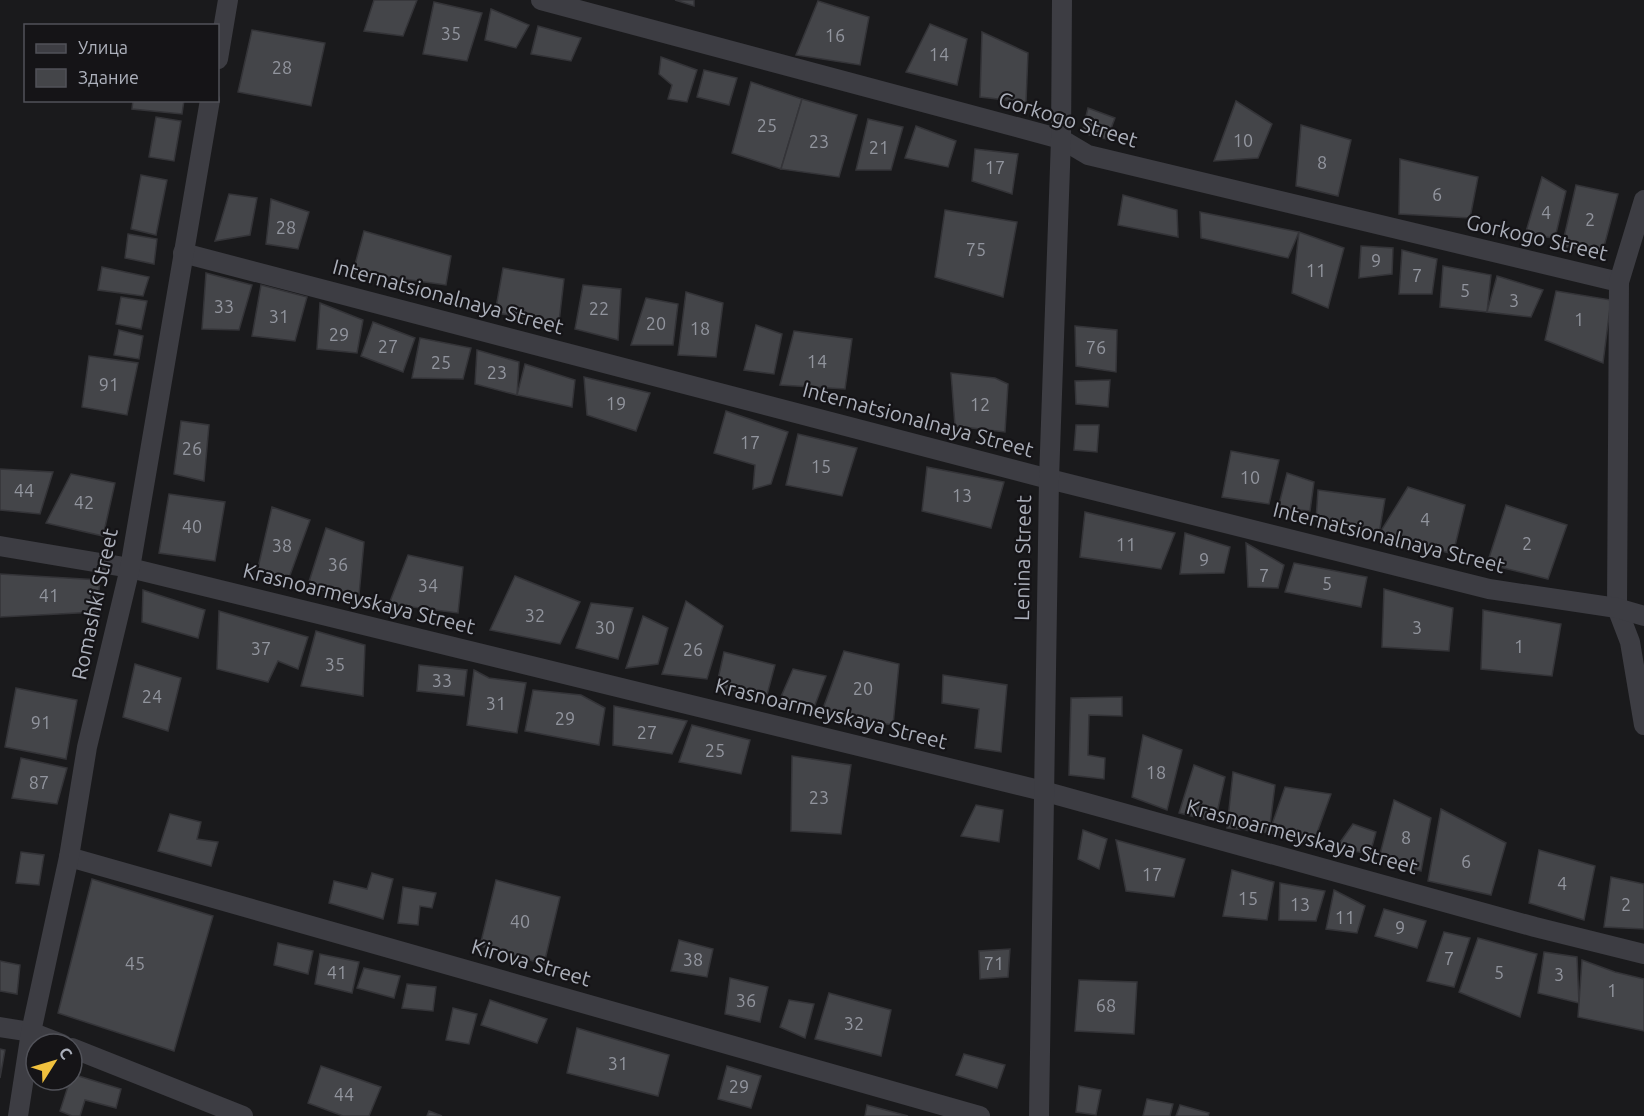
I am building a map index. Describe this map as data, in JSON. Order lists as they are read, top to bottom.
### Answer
{
  "streets": {
    "street": [
      "Gorkogo Street",
      "Internatsionalnaya Street",
      "Lenina Street",
      "Krasnoarmeyskaya Street",
      "Romashki Street",
      "Kirova Street"
    ]
  },
  "crossings": [
    ["Gorkogo Street", "Lenina Street"],
    ["Internatsionalnaya Street", "Lenina Street"],
    ["Internatsionalnaya Street", "Romashki Street"],
    ["Lenina Street", "Krasnoarmeyskaya Street"],
    ["Krasnoarmeyskaya Street", "Romashki Street"],
    ["Romashki Street", "Kirova Street"]
  ],
  "house_numbers": [
    "35",
    "16",
    "14",
    "28",
    "25",
    "10",
    "23",
    "21",
    "8",
    "17",
    "6",
    "4",
    "2",
    "28",
    "75",
    "9",
    "11",
    "7",
    "5",
    "3",
    "33",
    "22",
    "31",
    "1",
    "20",
    "18",
    "29",
    "27",
    "76",
    "14",
    "25",
    "23",
    "91",
    "19",
    "12",
    "17",
    "26",
    "15",
    "10",
    "44",
    "13",
    "42",
    "4",
    "40",
    "2",
    "11",
    "38",
    "9",
    "36",
    "7",
    "5",
    "34",
    "41",
    "32",
    "30",
    "3",
    "1",
    "37",
    "26",
    "35",
    "33",
    "20",
    "24",
    "31",
    "29",
    "91",
    "27",
    "25",
    "18",
    "87",
    "23",
    "8",
    "6",
    "17",
    "4",
    "15",
    "13",
    "2",
    "11",
    "40",
    "9",
    "7",
    "38",
    "45",
    "71",
    "41",
    "5",
    "3",
    "1",
    "36",
    "68",
    "32",
    "31",
    "29",
    "44"
  ],
  "legend": ["Улица", "Здание"],
  "north": "top right"
}
